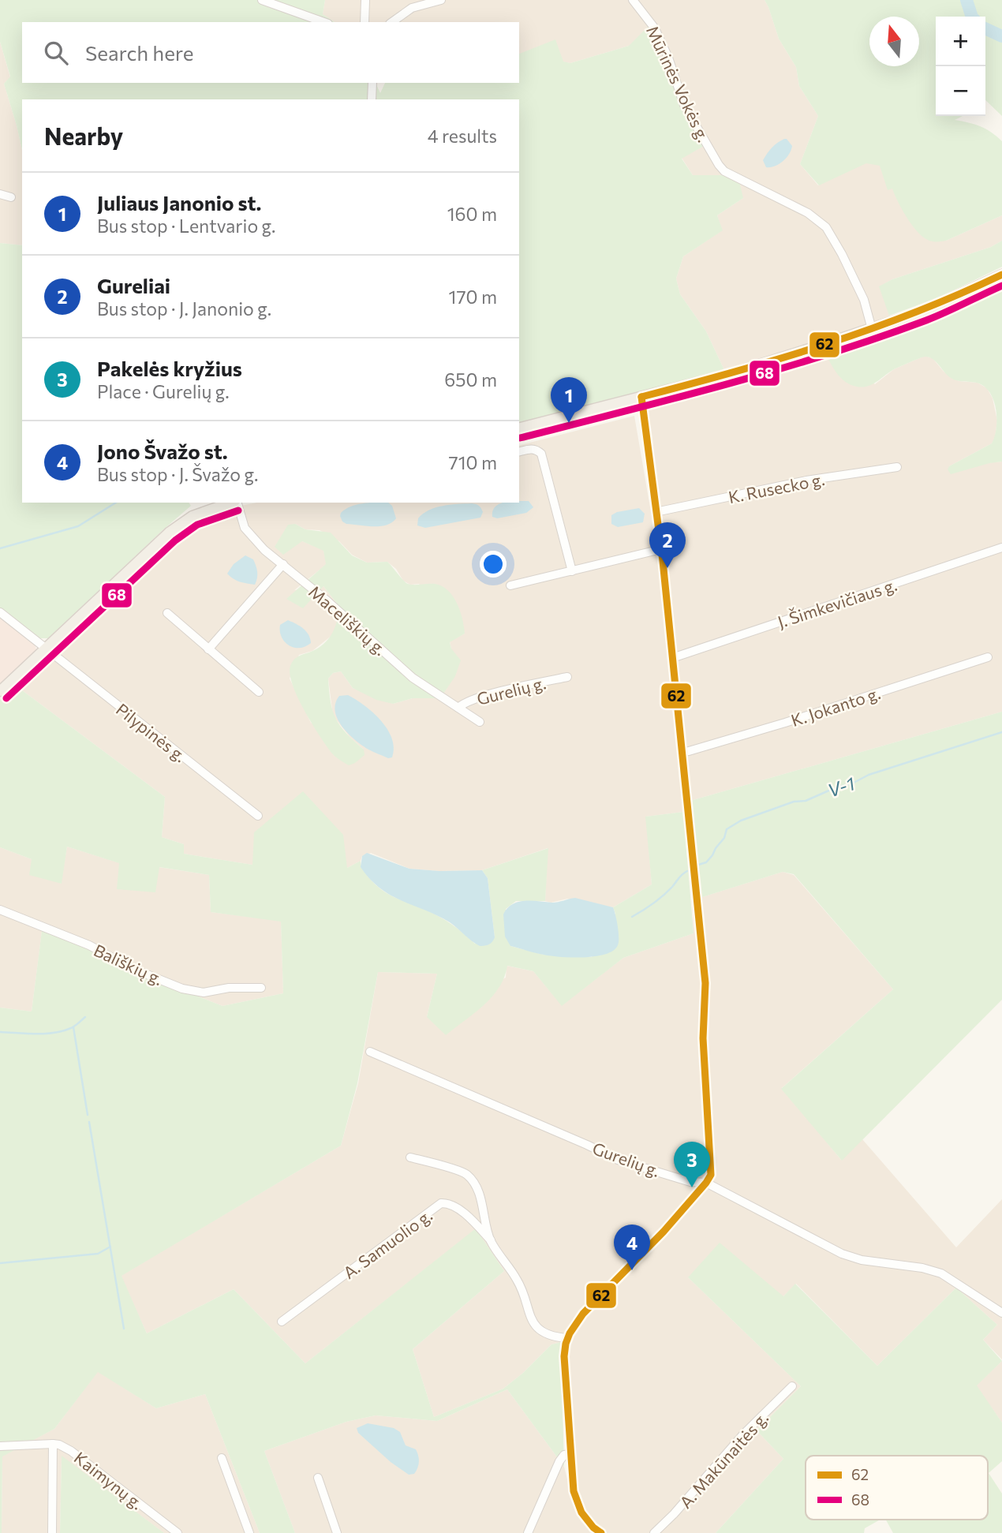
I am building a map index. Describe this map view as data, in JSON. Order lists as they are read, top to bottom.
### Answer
{
  "streets": {
    "street": [
      "Mūrinės Vokės g.",
      "K. Rusecko g.",
      "J. Šimkevičiaus g.",
      "Maceliškių g.",
      "Gurelių g.",
      "K. Jokanto g.",
      "Pilypinės g.",
      "Bališkių g.",
      "A. Samuolio g.",
      "A. Makūnaitės g.",
      "Kaimynų g."
    ]
  },
  "crossings": [
    ["Maceliškių g.", "Gurelių g."]
  ],
  "water": ["V-1"],
  "lines": ["transit line 62", "transit line 68"],
  "legend": ["62", "68"],
  "north": "top",
  "page": {
    "map_buttons": ["+", "−"],
    "search": "Search here",
    "heading": ["Nearby", "4 results"],
    "list": [
      {
        "mark": "1",
        "name": "Juliaus Janonio st.",
        "note": "Bus stop · Lentvario g.",
        "value": "160 m"
      },
      {
        "mark": "2",
        "name": "Gureliai",
        "note": "Bus stop · J. Janonio g.",
        "value": "170 m"
      },
      {
        "mark": "3",
        "name": "Pakelės kryžius",
        "note": "Place · Gurelių g.",
        "value": "650 m"
      },
      {
        "mark": "4",
        "name": "Jono Švažo st.",
        "note": "Bus stop · J. Švažo g.",
        "value": "710 m"
      }
    ],
    "pins": [
      "1",
      "2",
      "3",
      "4"
    ]
  }
}
